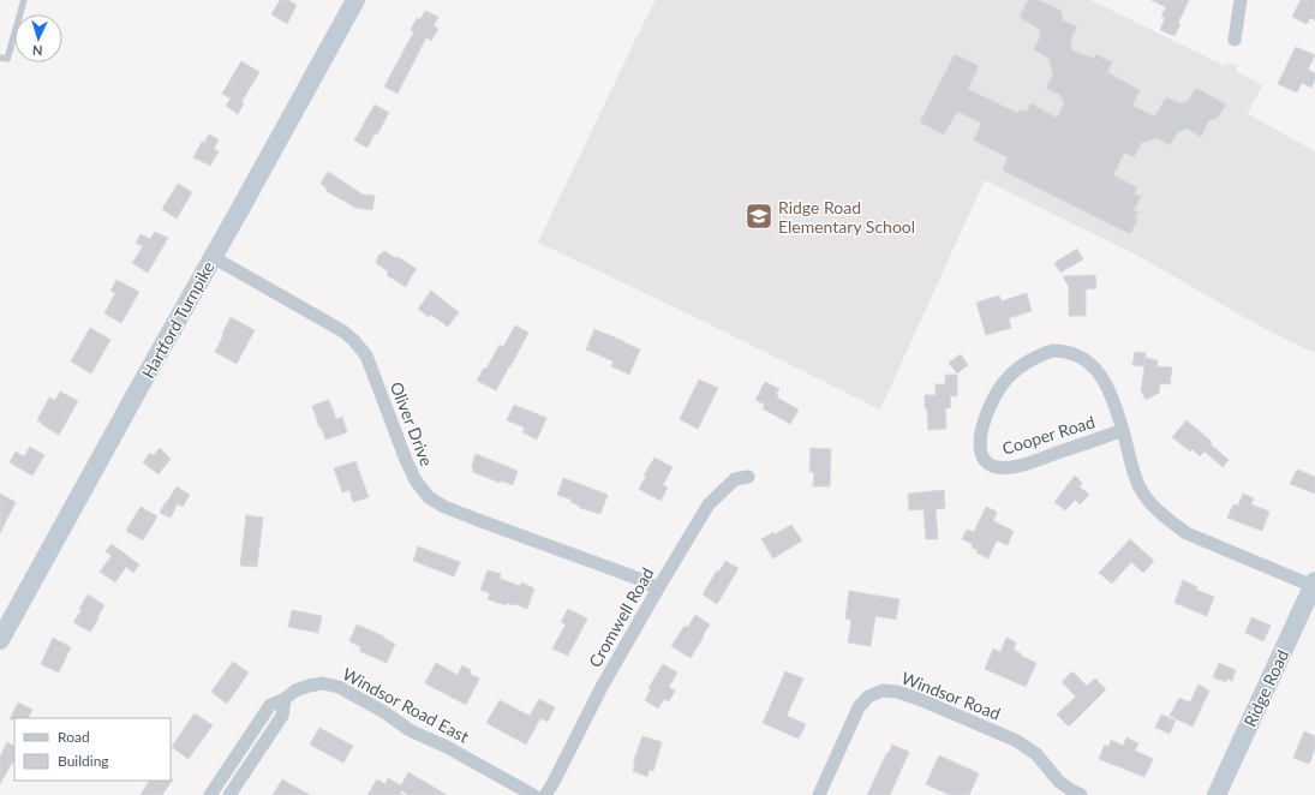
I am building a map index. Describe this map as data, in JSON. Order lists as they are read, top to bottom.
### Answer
{
  "streets": {
    "main road": ["Hartford Turnpike", "Ridge Road"],
    "street": [
      "Oliver Drive",
      "Cooper Road",
      "Cromwell Road",
      "Windsor Road",
      "Windsor Road East"
    ]
  },
  "crossings": [
    ["Hartford Turnpike", "Oliver Drive"],
    ["Oliver Drive", "Cromwell Road"],
    ["Cooper Road", "Ridge Road"]
  ],
  "places": {
    "school or university": ["Ridge Road Elementary School"]
  },
  "legend": ["Road", "Building"],
  "north": "bottom"
}
